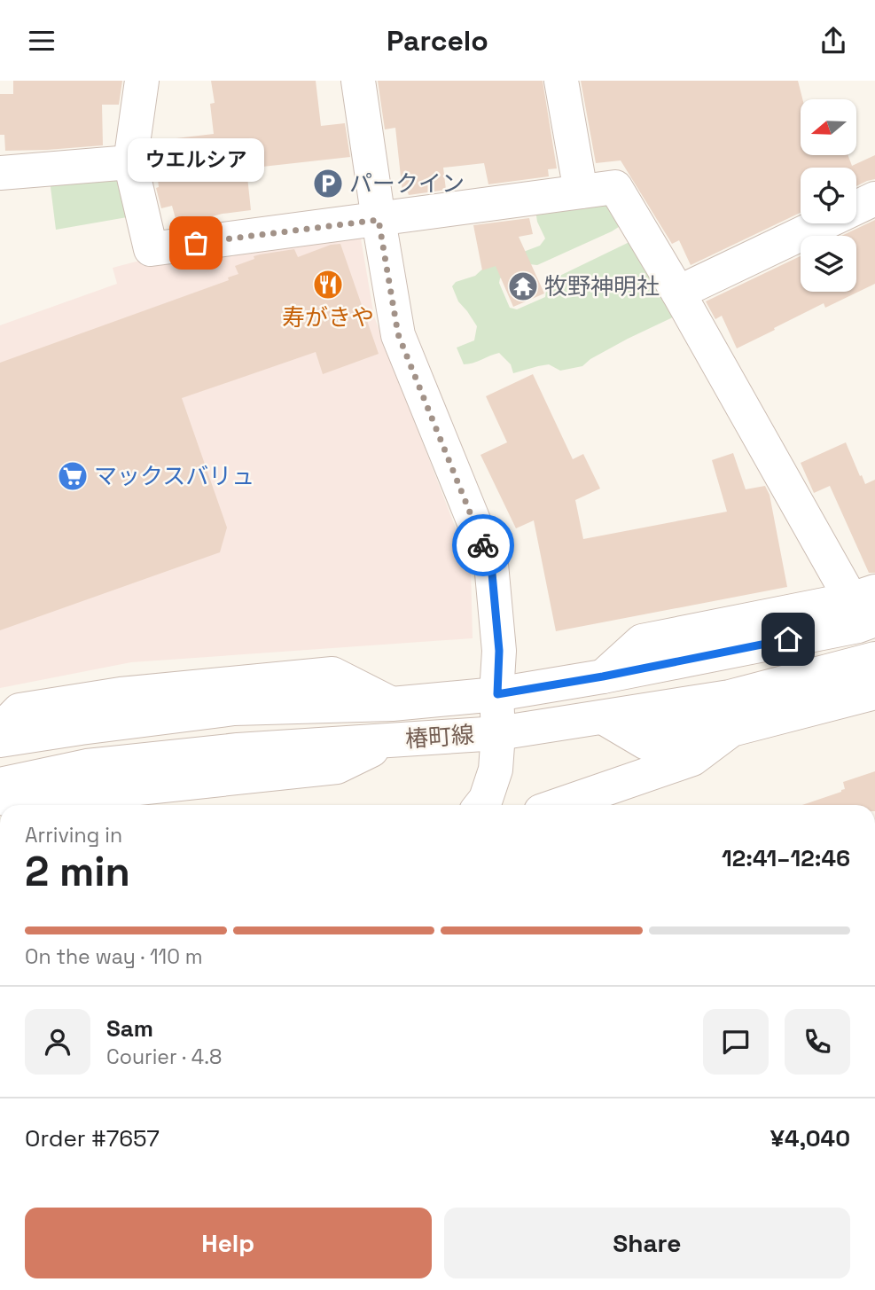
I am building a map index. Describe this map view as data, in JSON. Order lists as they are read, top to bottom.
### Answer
{
  "streets": {
    "street": ["椿町線"]
  },
  "places": {
    "parking": ["パークイン"],
    "other": ["ウエルシア"],
    "restaurant": ["寿がきや"],
    "temple": ["牧野神明社"],
    "supermarket": ["マックスバリュ"]
  },
  "north": "left",
  "page": {
    "header": "Parcelo",
    "bubble": "ウエルシア",
    "heading": ["2 min", "Arriving in", "12:41–12:46"],
    "panel": [
      "Sam",
      "Courier · 4.8",
      "Order #7657",
      "¥4,040"
    ],
    "bar": "On the way · 110 m",
    "buttons": ["Help", "Share"]
  }
}
